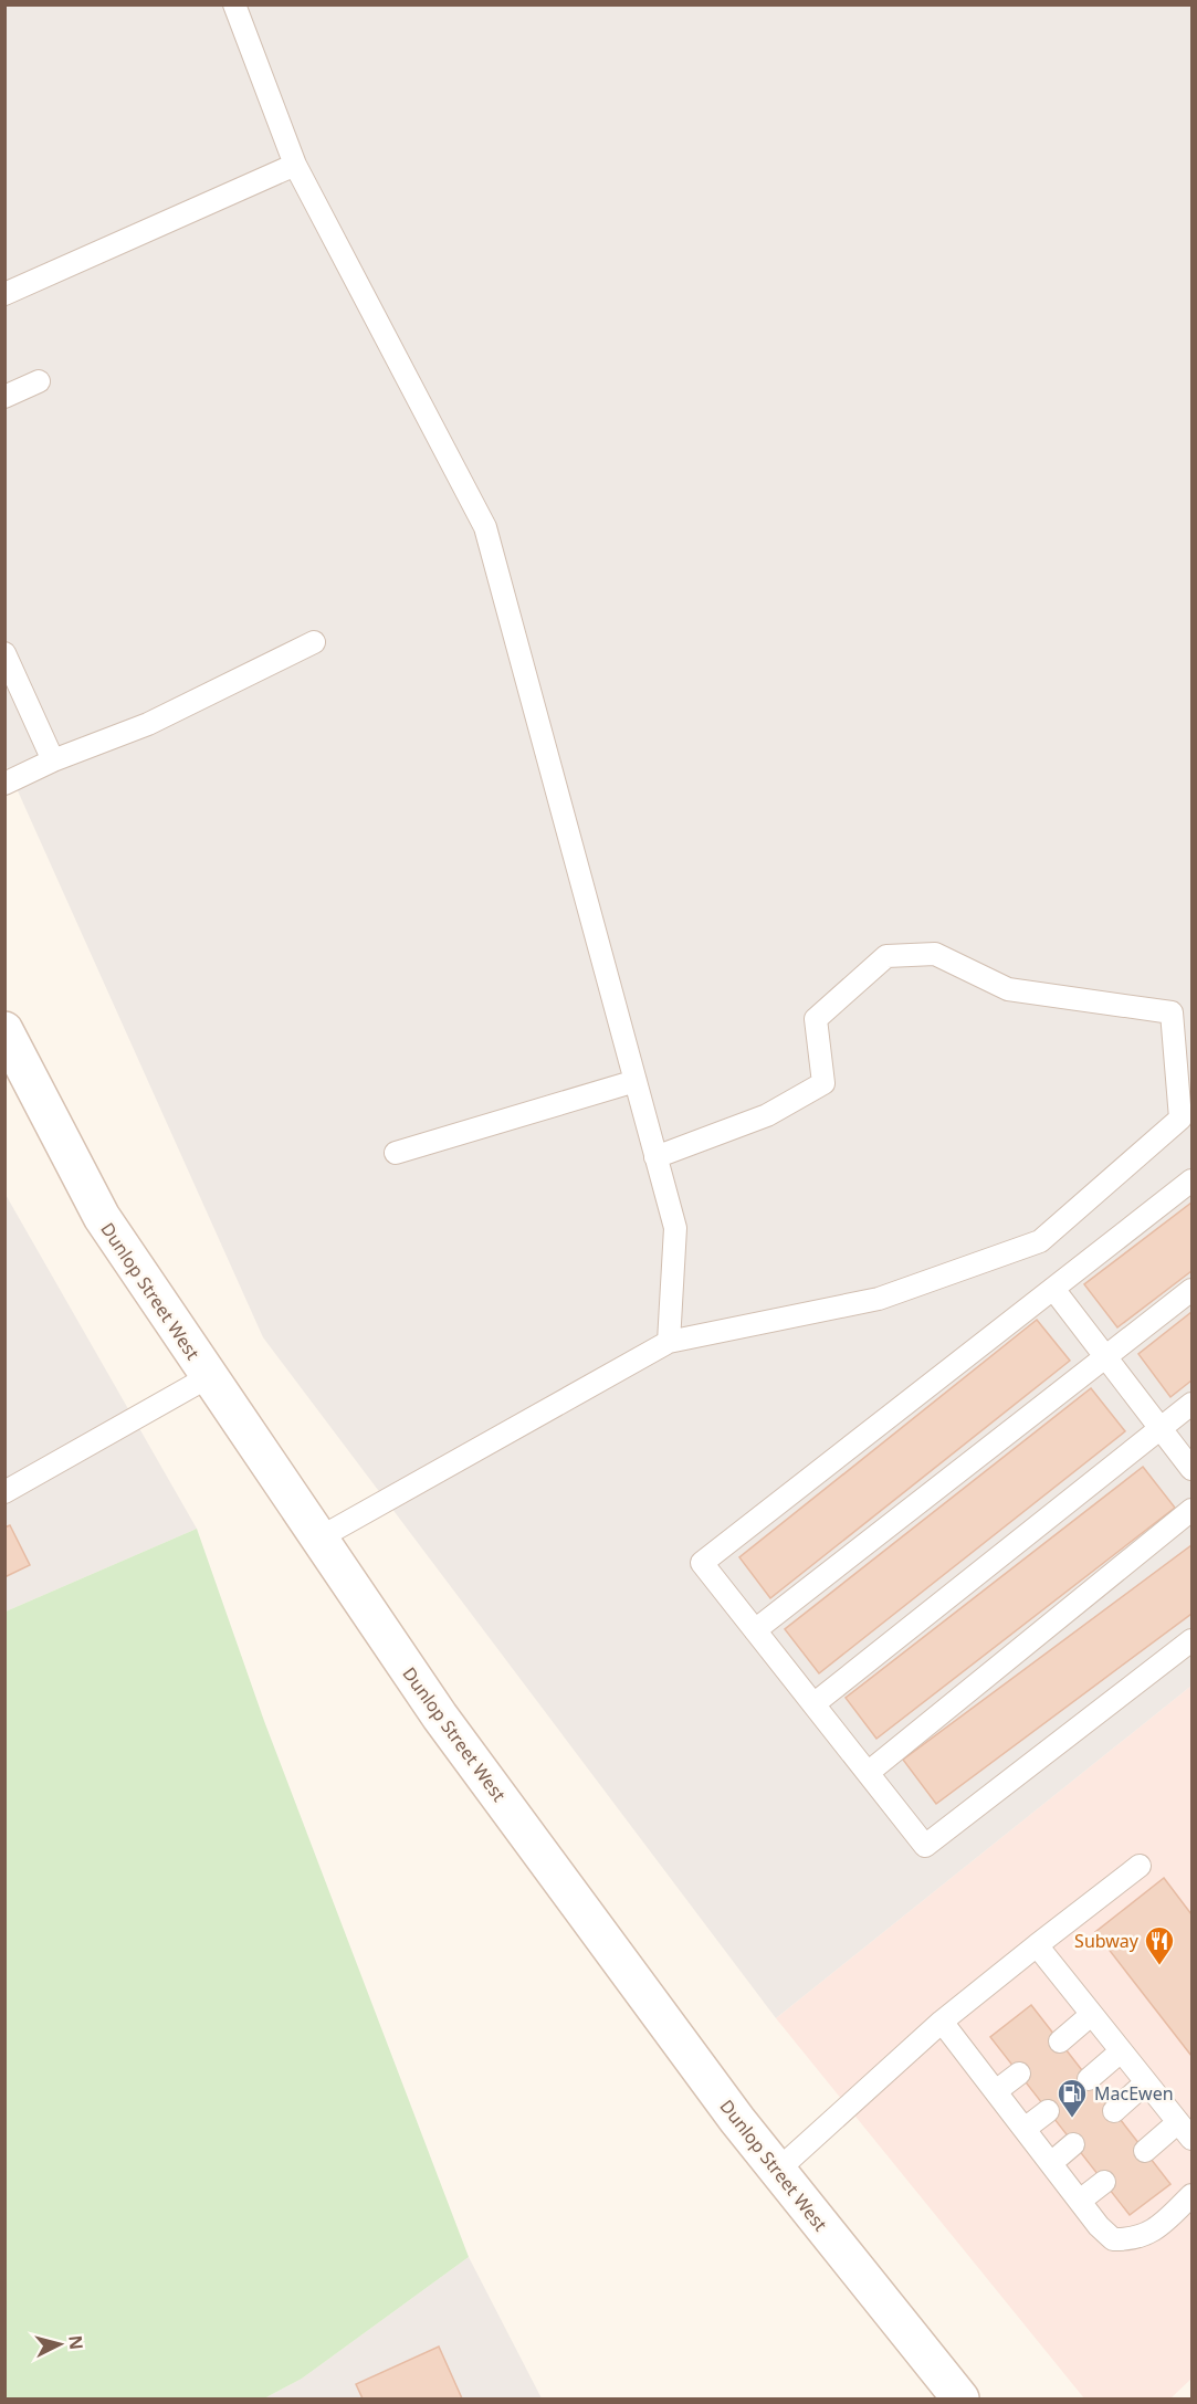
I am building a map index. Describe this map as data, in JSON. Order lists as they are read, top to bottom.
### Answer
{
  "streets": {
    "main road": ["Dunlop Street West"]
  },
  "places": {
    "restaurant": ["Subway"],
    "fuel station": ["MacEwen"]
  },
  "north": "right"
}
